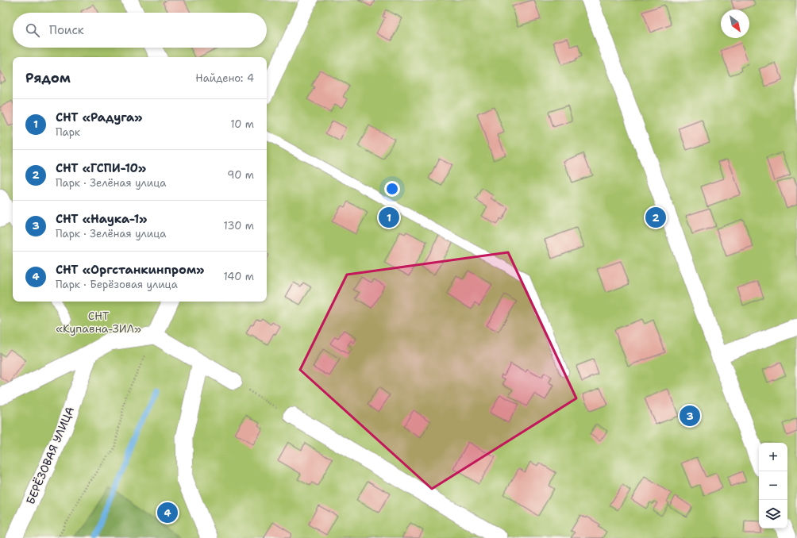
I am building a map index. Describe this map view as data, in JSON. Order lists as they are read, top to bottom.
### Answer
{
  "streets": {
    "street": ["БЕРЁЗОВАЯ УЛИЦА"]
  },
  "parks": ["СНТ «Купавна-ЗИЛ»"],
  "north": "bottom right",
  "page": {
    "search": "Поиск",
    "heading": ["Рядом", "Найдено: 4"],
    "list": [
      {
        "mark": "1",
        "name": "СНТ «Радуга»",
        "note": "Парк",
        "value": "10 m"
      },
      {
        "mark": "2",
        "name": "СНТ «ГСПИ-10»",
        "note": "Парк · Зелёная улица",
        "value": "90 m"
      },
      {
        "mark": "3",
        "name": "СНТ «Наука-1»",
        "note": "Парк · Зелёная улица",
        "value": "130 m"
      },
      {
        "mark": "4",
        "name": "СНТ «Оргстанкинпром»",
        "note": "Парк · Берёзовая улица",
        "value": "140 m"
      }
    ],
    "pins": [
      "1",
      "2",
      "3",
      "4"
    ],
    "map_buttons": ["+", "−"]
  }
}
